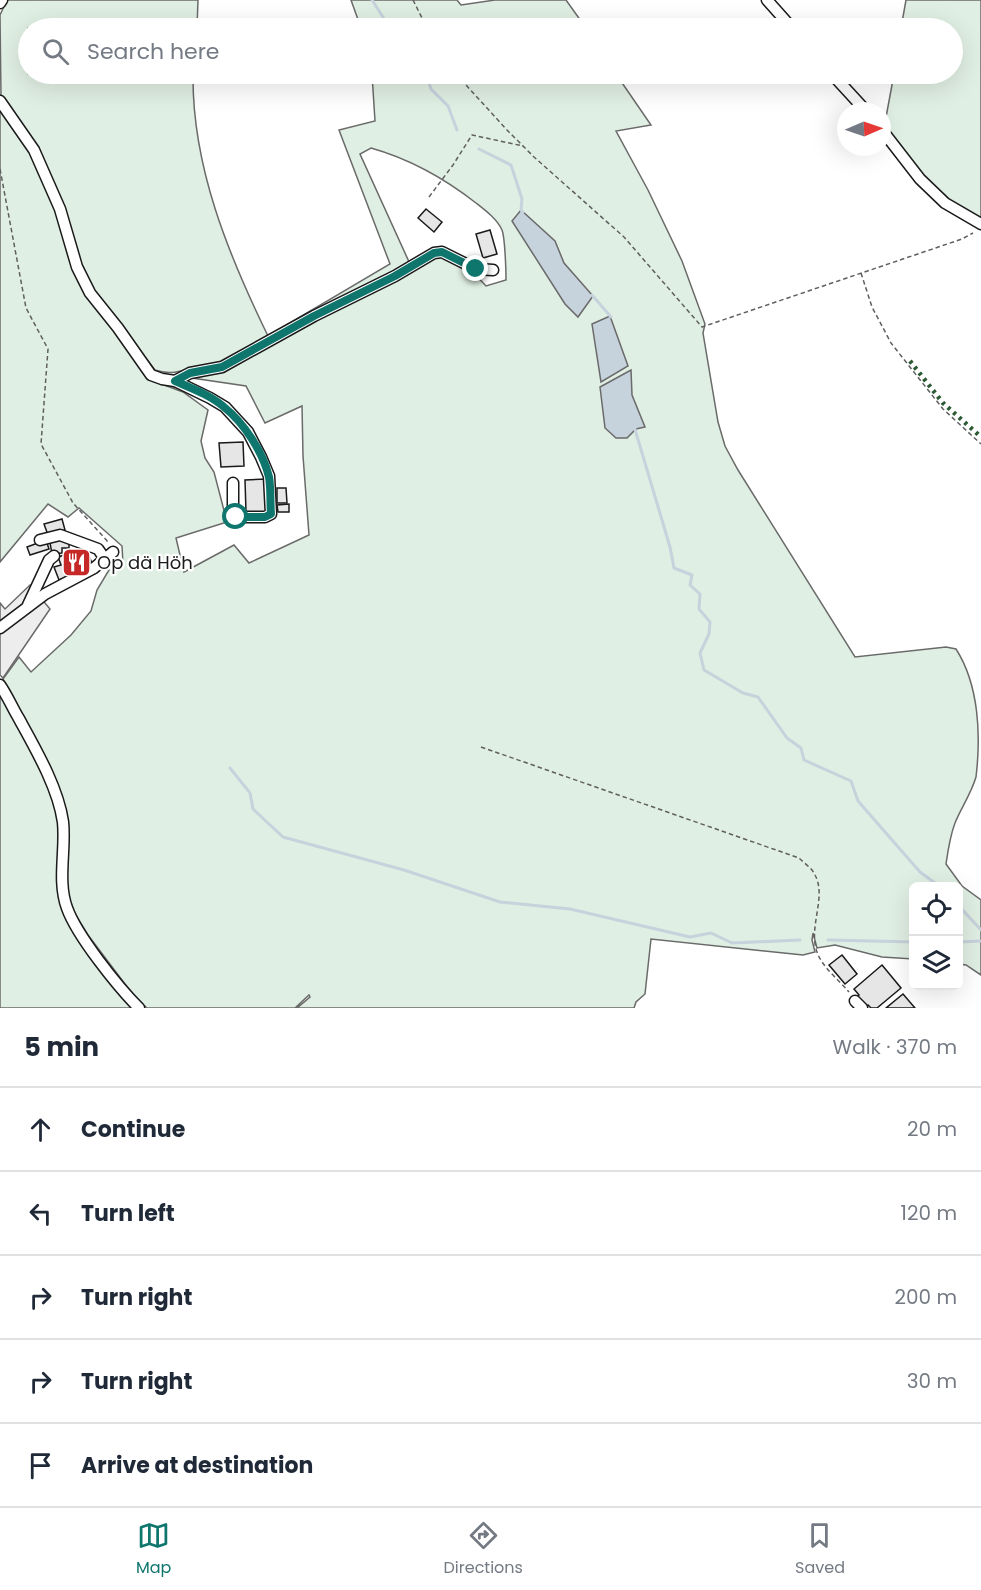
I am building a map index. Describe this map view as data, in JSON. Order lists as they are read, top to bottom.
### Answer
{
  "places": {
    "restaurant": ["Op dä Höh"]
  },
  "north": "right",
  "page": {
    "search": "Search here",
    "heading": ["5 min", "Walk · 370 m"],
    "list": [
      ["Continue", "20 m"],
      ["Turn left", "120 m"],
      ["Turn right", "200 m"],
      ["Turn right", "30 m"],
      "Arrive at destination"
    ],
    "nav": ["Map", "Directions", "Saved"]
  }
}
